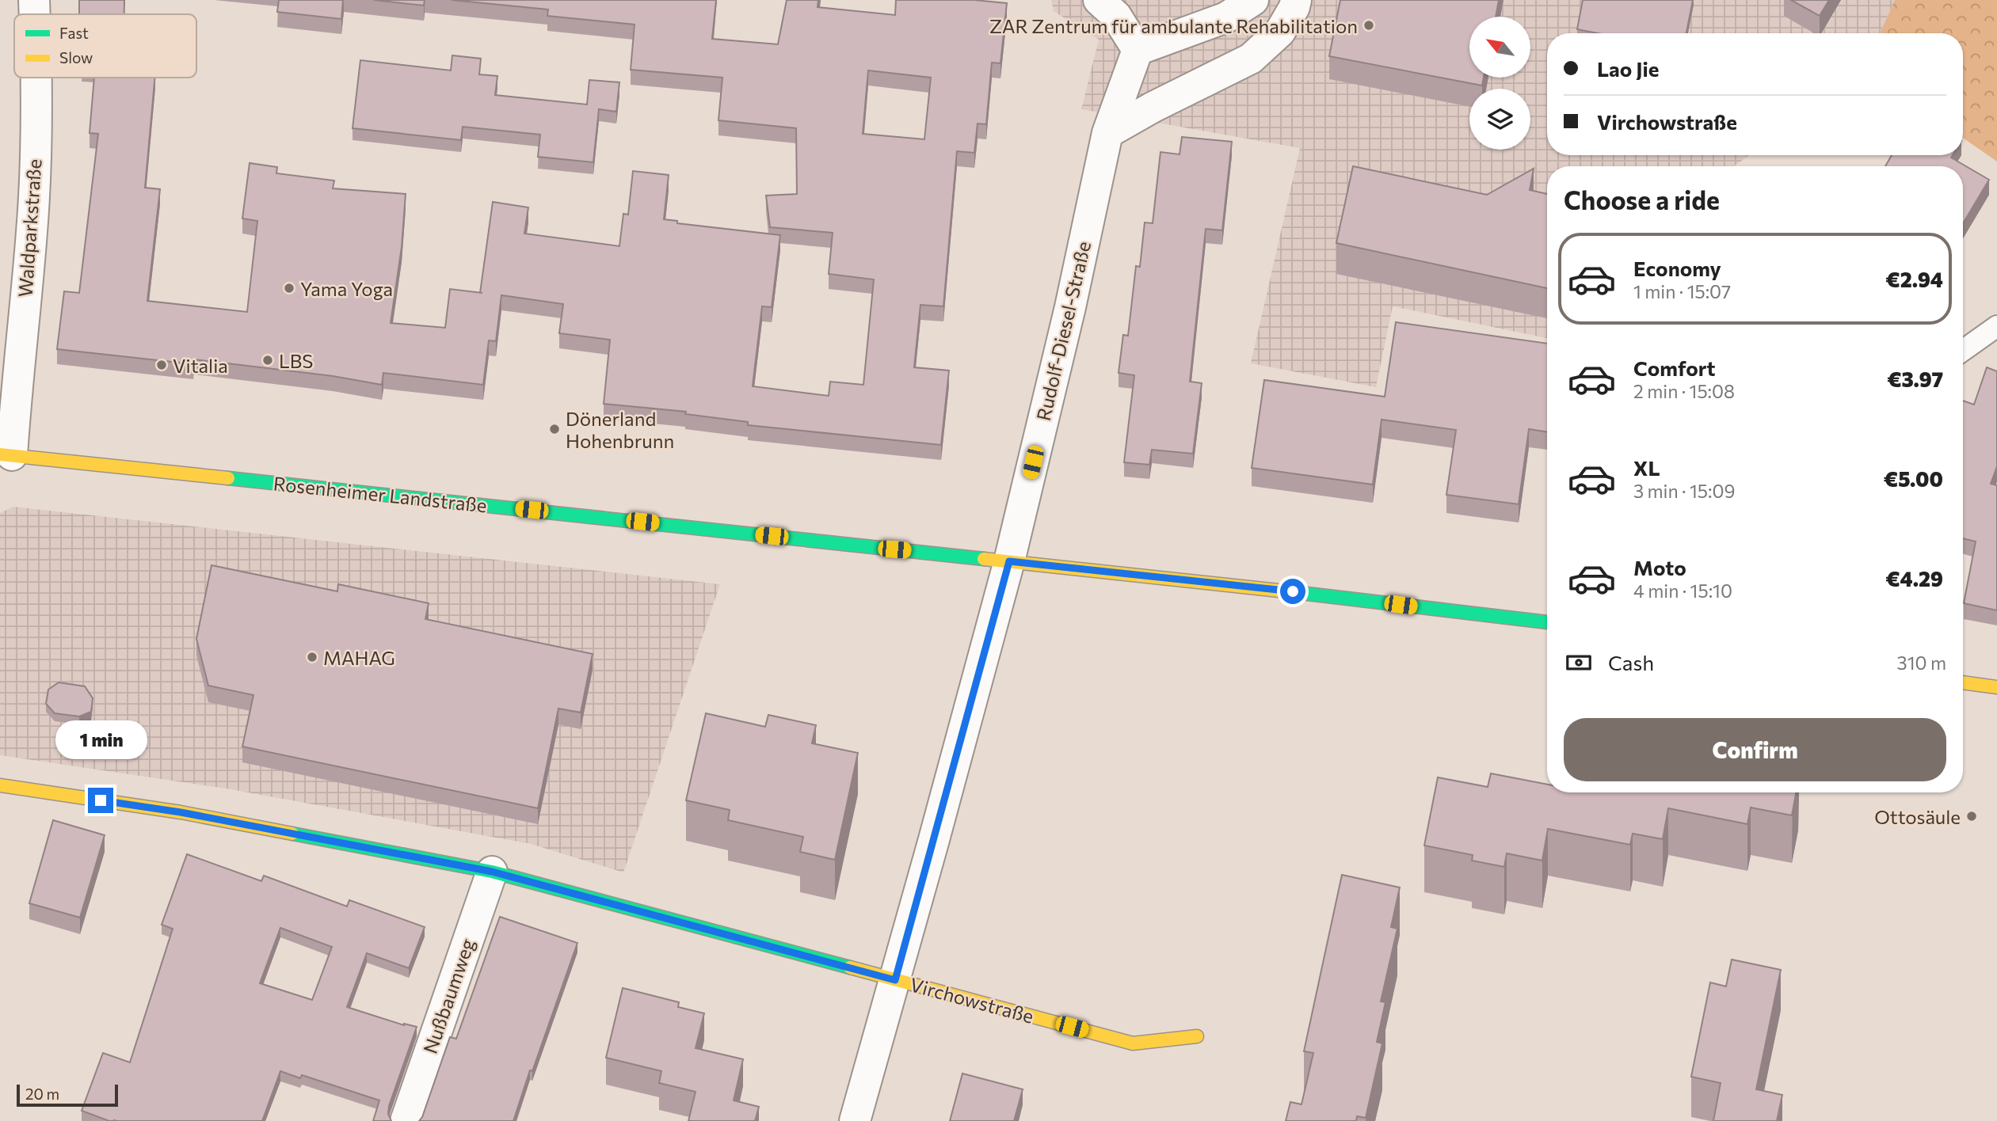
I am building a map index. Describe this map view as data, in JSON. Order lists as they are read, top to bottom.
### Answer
{
  "streets": {
    "main road": ["Rosenheimer Landstraße", "Virchowstraße"],
    "street": ["Waldparkstraße", "Rudolf-Diesel-Straße", "Nußbaumweg"]
  },
  "crossings": [
    ["Waldparkstraße", "Rosenheimer Landstraße"],
    ["Rudolf-Diesel-Straße", "Rosenheimer Landstraße"],
    ["Rudolf-Diesel-Straße", "Virchowstraße"],
    ["Nußbaumweg", "Virchowstraße"]
  ],
  "places": [
    "ZAR Zentrum für ambulante Rehabilitation",
    "Yama Yoga",
    "LBS",
    "Vitalia",
    "Dönerland Hohenbrunn",
    "MAHAG",
    "Ottosäule"
  ],
  "legend": ["Fast", "Slow"],
  "scale_bar": "20 m",
  "north": "top left",
  "page": {
    "banner": ["Lao Jie", "Virchowstraße"],
    "heading": "Choose a ride",
    "list": [
      {
        "name": "Economy",
        "note": "1 min · 15:07",
        "value": "€2.94"
      },
      {
        "name": "Comfort",
        "note": "2 min · 15:08",
        "value": "€3.97"
      },
      {
        "name": "XL",
        "note": "3 min · 15:09",
        "value": "€5.00"
      },
      {
        "name": "Moto",
        "note": "4 min · 15:10",
        "value": "€4.29"
      }
    ],
    "pay": ["Cash", "310 m"],
    "buttons": "Confirm",
    "bubble": "1 min",
    "scale": "20 m"
  }
}
